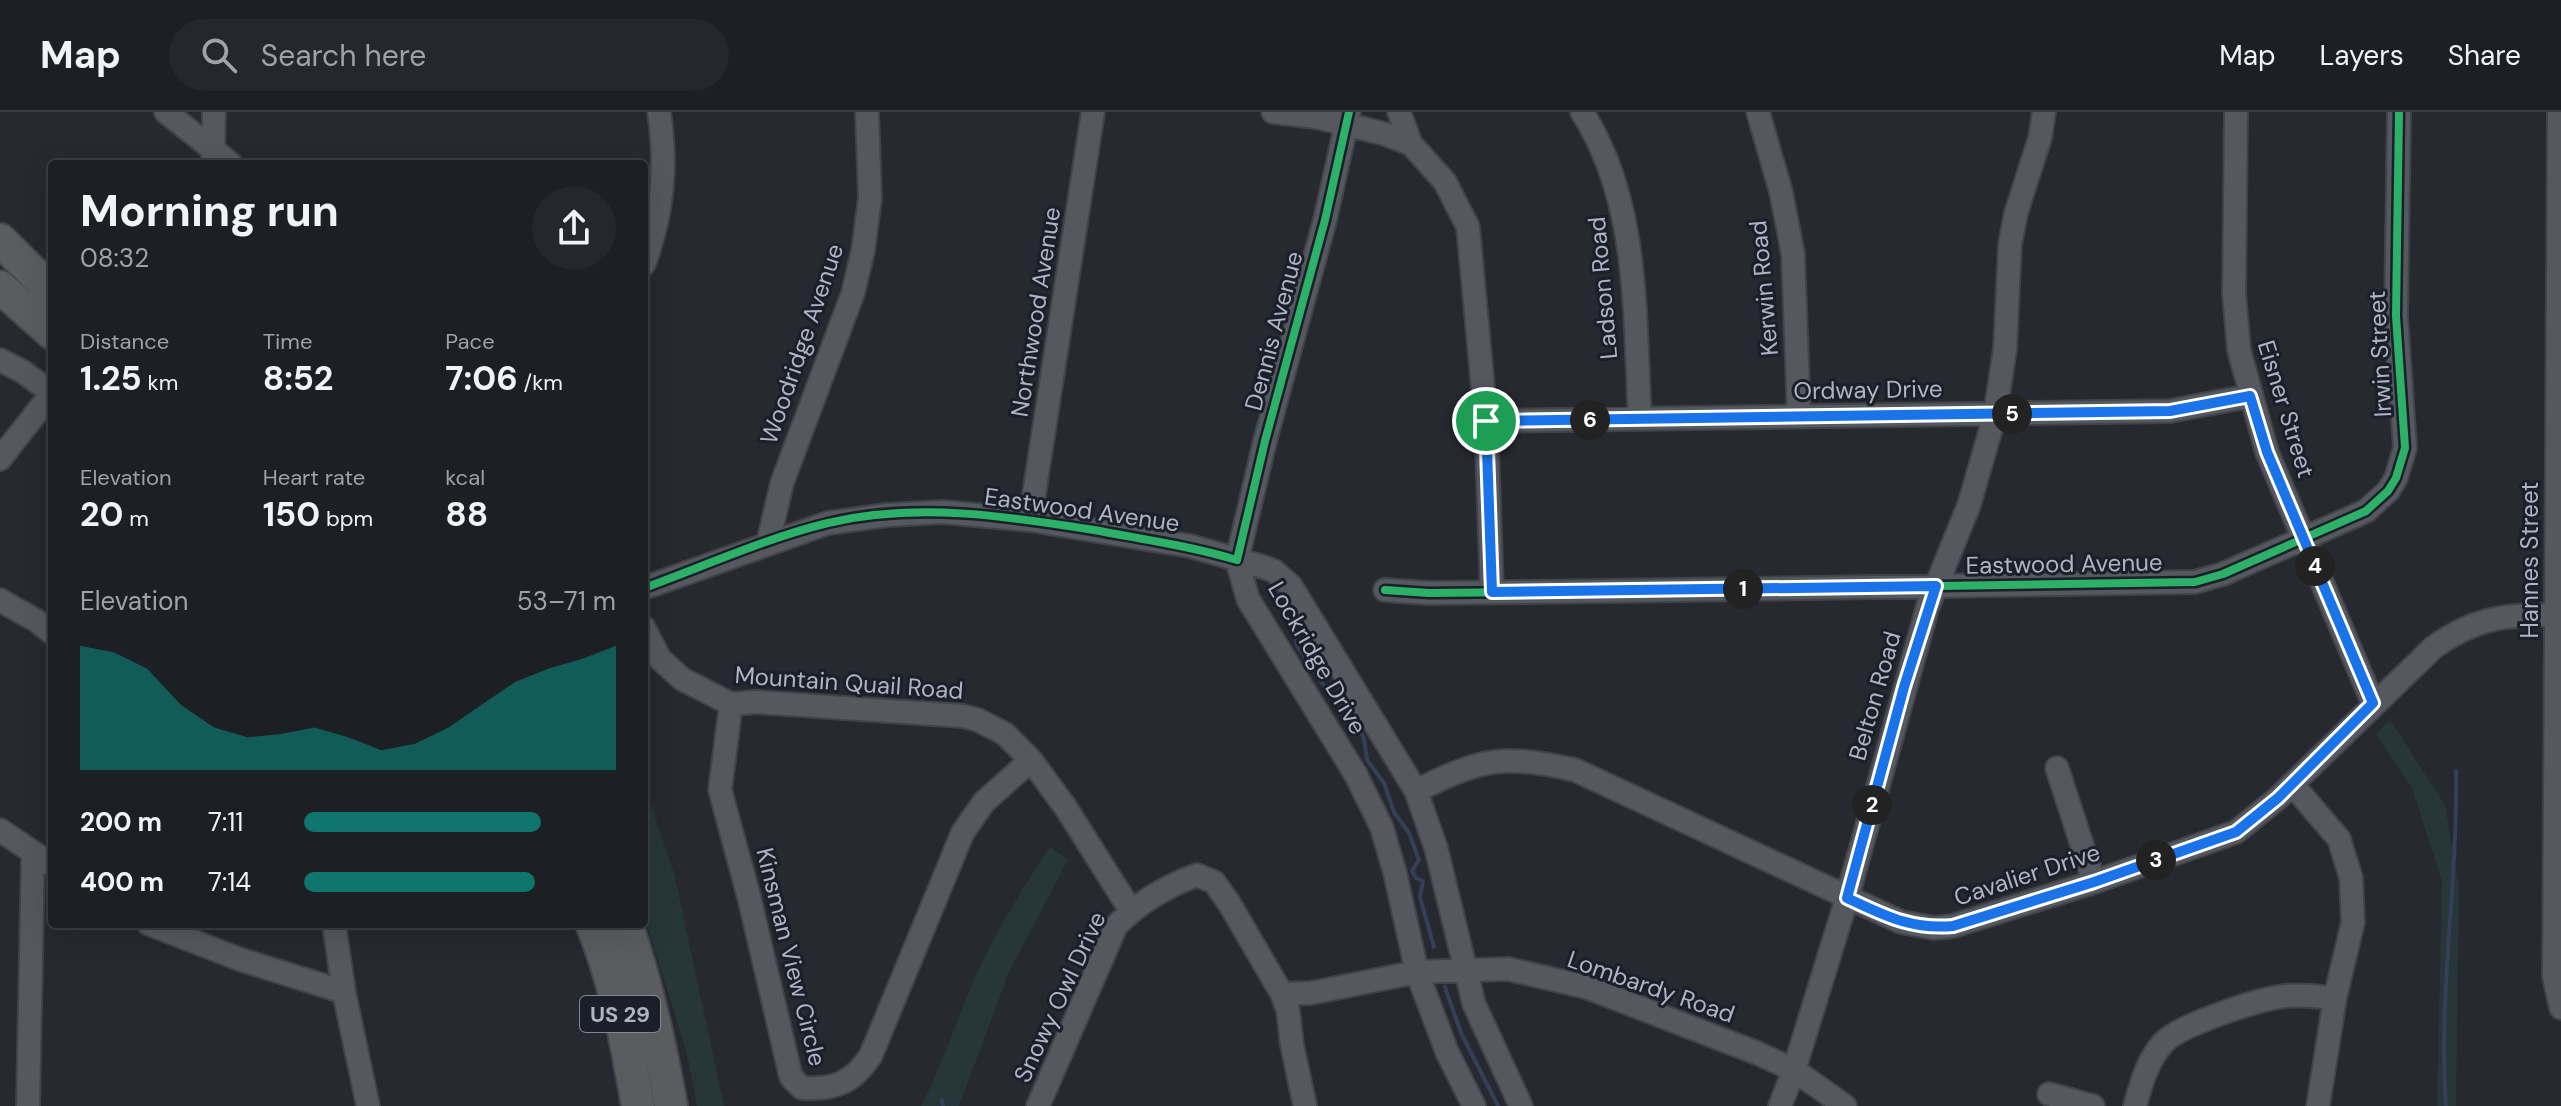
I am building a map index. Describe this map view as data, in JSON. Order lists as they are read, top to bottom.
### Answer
{
  "streets": {
    "highway": ["US 29"],
    "street": [
      "Ladson Road",
      "Kerwin Road",
      "Northwood Avenue",
      "Dennis Avenue",
      "Woodridge Avenue",
      "Irwin Street",
      "Ordway Drive",
      "Eisner Street",
      "Eastwood Avenue",
      "Hannes Street",
      "Lockridge Drive",
      "Mountain Quail Road",
      "Belton Road",
      "Cavalier Drive",
      "Kinsman View Circle",
      "Lombardy Road",
      "Snowy Owl Drive"
    ]
  },
  "crossings": [
    ["Ladson Road", "Ordway Drive"],
    ["Kerwin Road", "Ordway Drive"],
    ["Northwood Avenue", "Eastwood Avenue"],
    ["Dennis Avenue", "Eastwood Avenue"],
    ["Dennis Avenue", "Lockridge Drive"],
    ["Woodridge Avenue", "Eastwood Avenue"],
    ["Irwin Street", "Eisner Street"],
    ["Irwin Street", "Eastwood Avenue"],
    ["Ordway Drive", "Eisner Street"],
    ["Ordway Drive", "Belton Road"],
    ["Eisner Street", "Eastwood Avenue"],
    ["Eisner Street", "Cavalier Drive"],
    ["Eastwood Avenue", "Lockridge Drive"],
    ["Eastwood Avenue", "Belton Road"],
    ["Hannes Street", "Cavalier Drive"],
    ["Lockridge Drive", "Cavalier Drive"],
    ["Lockridge Drive", "Lombardy Road"],
    ["Mountain Quail Road", "Kinsman View Circle"],
    ["Mountain Quail Road", "Snowy Owl Drive"],
    ["Belton Road", "Cavalier Drive"],
    ["Belton Road", "Lombardy Road"]
  ],
  "page": {
    "header": "Map",
    "search": "Search here",
    "nav": ["Map", "Layers", "Share"],
    "heading": ["Morning run", "08:32"],
    "stats": [
      ["Distance", "1.25 km"],
      ["Time", "8:52"],
      ["Pace", "7:06 /km"],
      ["Elevation", "20 m"],
      ["Heart rate", "150 bpm"],
      ["kcal", "88"]
    ],
    "pins": [
      "5",
      "6",
      "4",
      "1",
      "2",
      "3"
    ],
    "chart": ["Elevation", "53–71 m"],
    "list": [
      {
        "name": "200 m",
        "note": "7:11"
      },
      {
        "name": "400 m",
        "note": "7:14"
      }
    ]
  }
}
